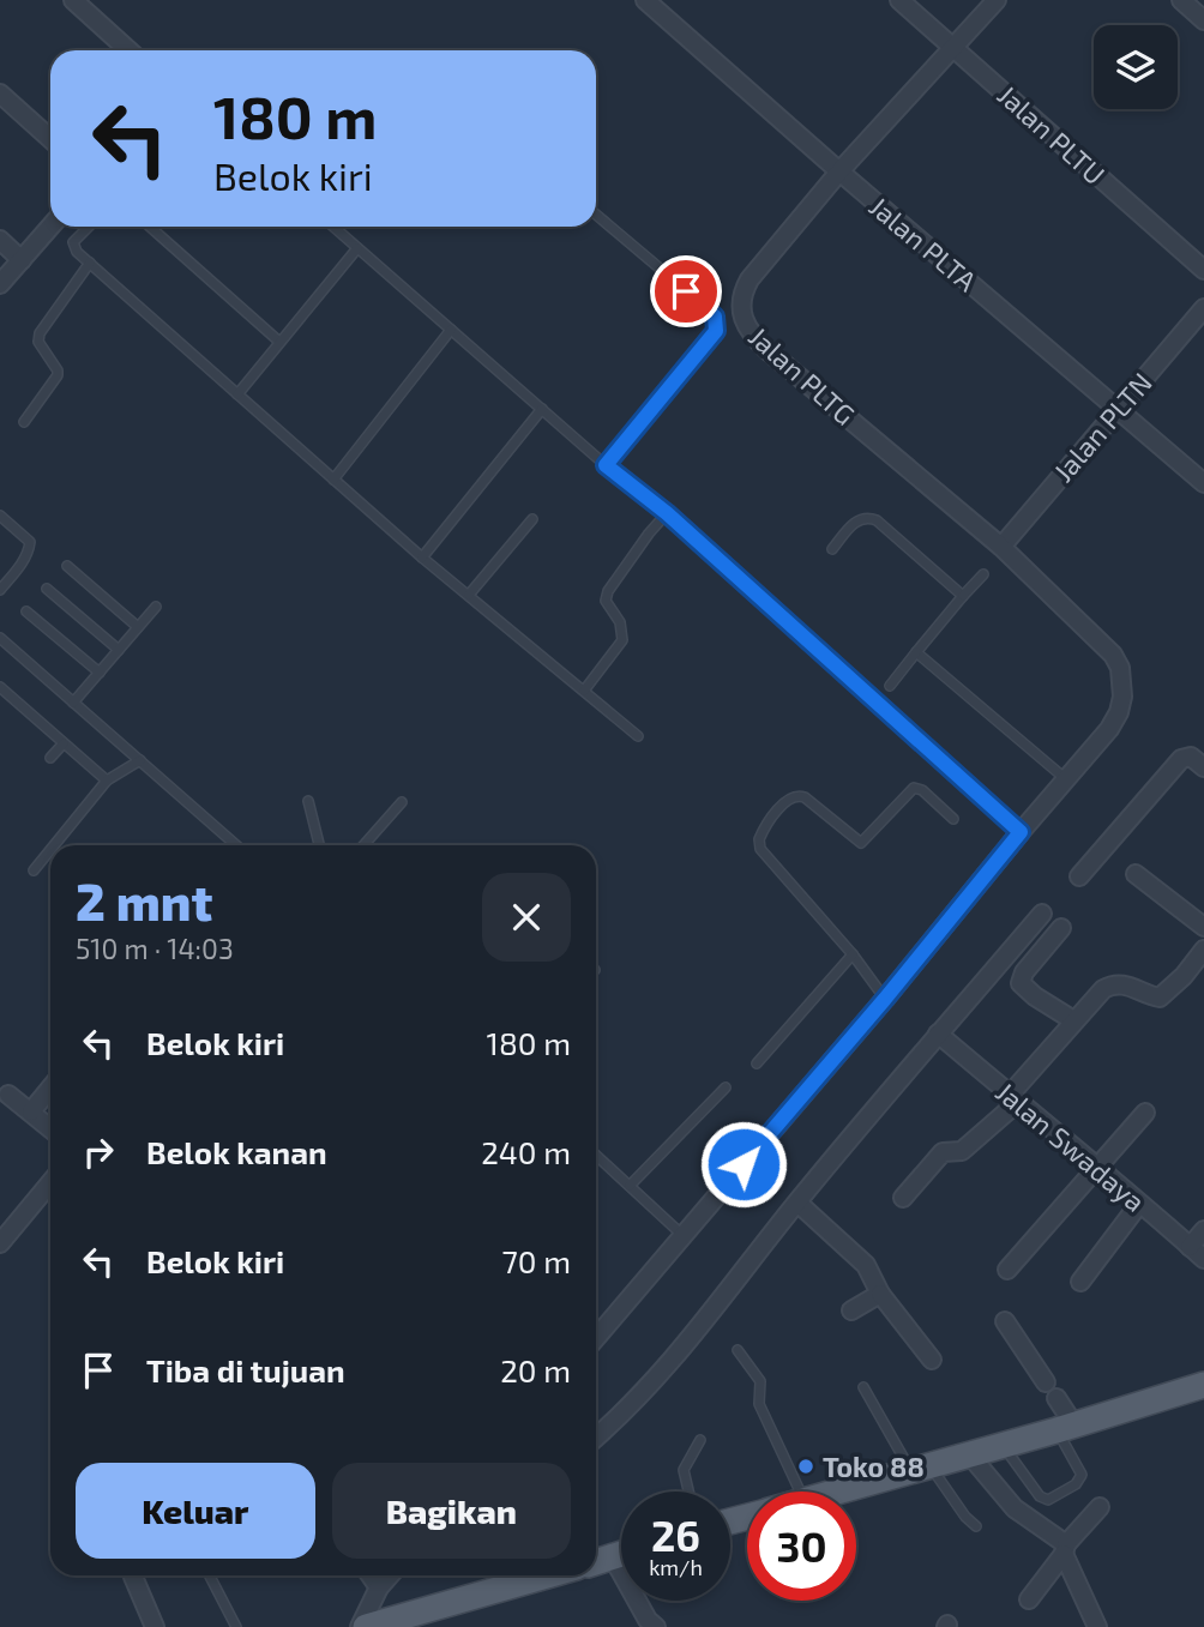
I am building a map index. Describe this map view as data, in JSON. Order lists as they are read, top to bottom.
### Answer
{
  "streets": {
    "street": [
      "Jalan PLTU",
      "Jalan PLTA",
      "Jalan PLTG",
      "Jalan PLTN",
      "Jalan Swadaya"
    ]
  },
  "crossings": [
    ["Jalan PLTU", "Jalan PLTG"],
    ["Jalan PLTA", "Jalan PLTG"],
    ["Jalan PLTA", "Jalan PLTN"],
    ["Jalan PLTG", "Jalan PLTN"]
  ],
  "places": ["Toko 88"],
  "page": {
    "turn": ["180 m", "Belok kiri"],
    "heading": ["2 mnt", "510 m · 14:03"],
    "list": [
      {
        "name": "Belok kiri",
        "value": "180 m"
      },
      {
        "name": "Belok kanan",
        "value": "240 m"
      },
      {
        "name": "Belok kiri",
        "value": "70 m"
      },
      {
        "name": "Tiba di tujuan",
        "value": "20 m"
      }
    ],
    "buttons": ["Keluar", "Bagikan"],
    "speed": "26 km/h",
    "limit": "30"
  }
}
